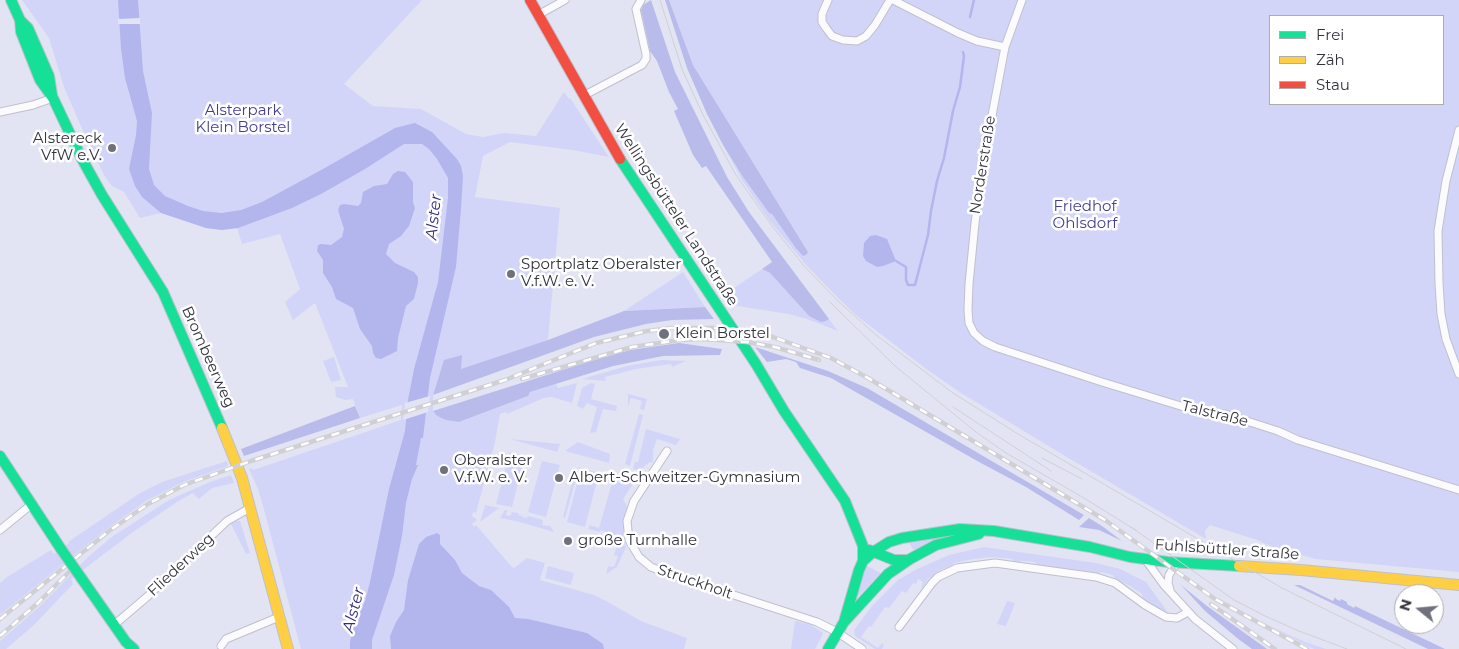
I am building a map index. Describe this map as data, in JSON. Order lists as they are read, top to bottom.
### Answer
{
  "streets": {
    "main road": ["Wellingsbütteler Landstraße", "Brombeerweg", "Fuhlsbüttler Straße"],
    "street": [
      "Norderstraße",
      "Talstraße",
      "Fliederweg",
      "Struckholt"
    ]
  },
  "crossings": [
    ["Norderstraße", "Talstraße"],
    ["Wellingsbütteler Landstraße", "Fuhlsbüttler Straße"],
    ["Brombeerweg", "Fliederweg"]
  ],
  "water": ["Alster"],
  "parks": ["Alsterpark Klein Borstel", "Friedhof Ohlsdorf"],
  "places": [
    "Alstereck VfW e.V.",
    "Sportplatz Oberalster V.f.W. e. V.",
    "Klein Borstel",
    "Oberalster V.f.W. e. V.",
    "Albert-Schweitzer-Gymnasium",
    "große Turnhalle"
  ],
  "legend": ["Frei", "Zäh", "Stau"],
  "north": "left"
}
